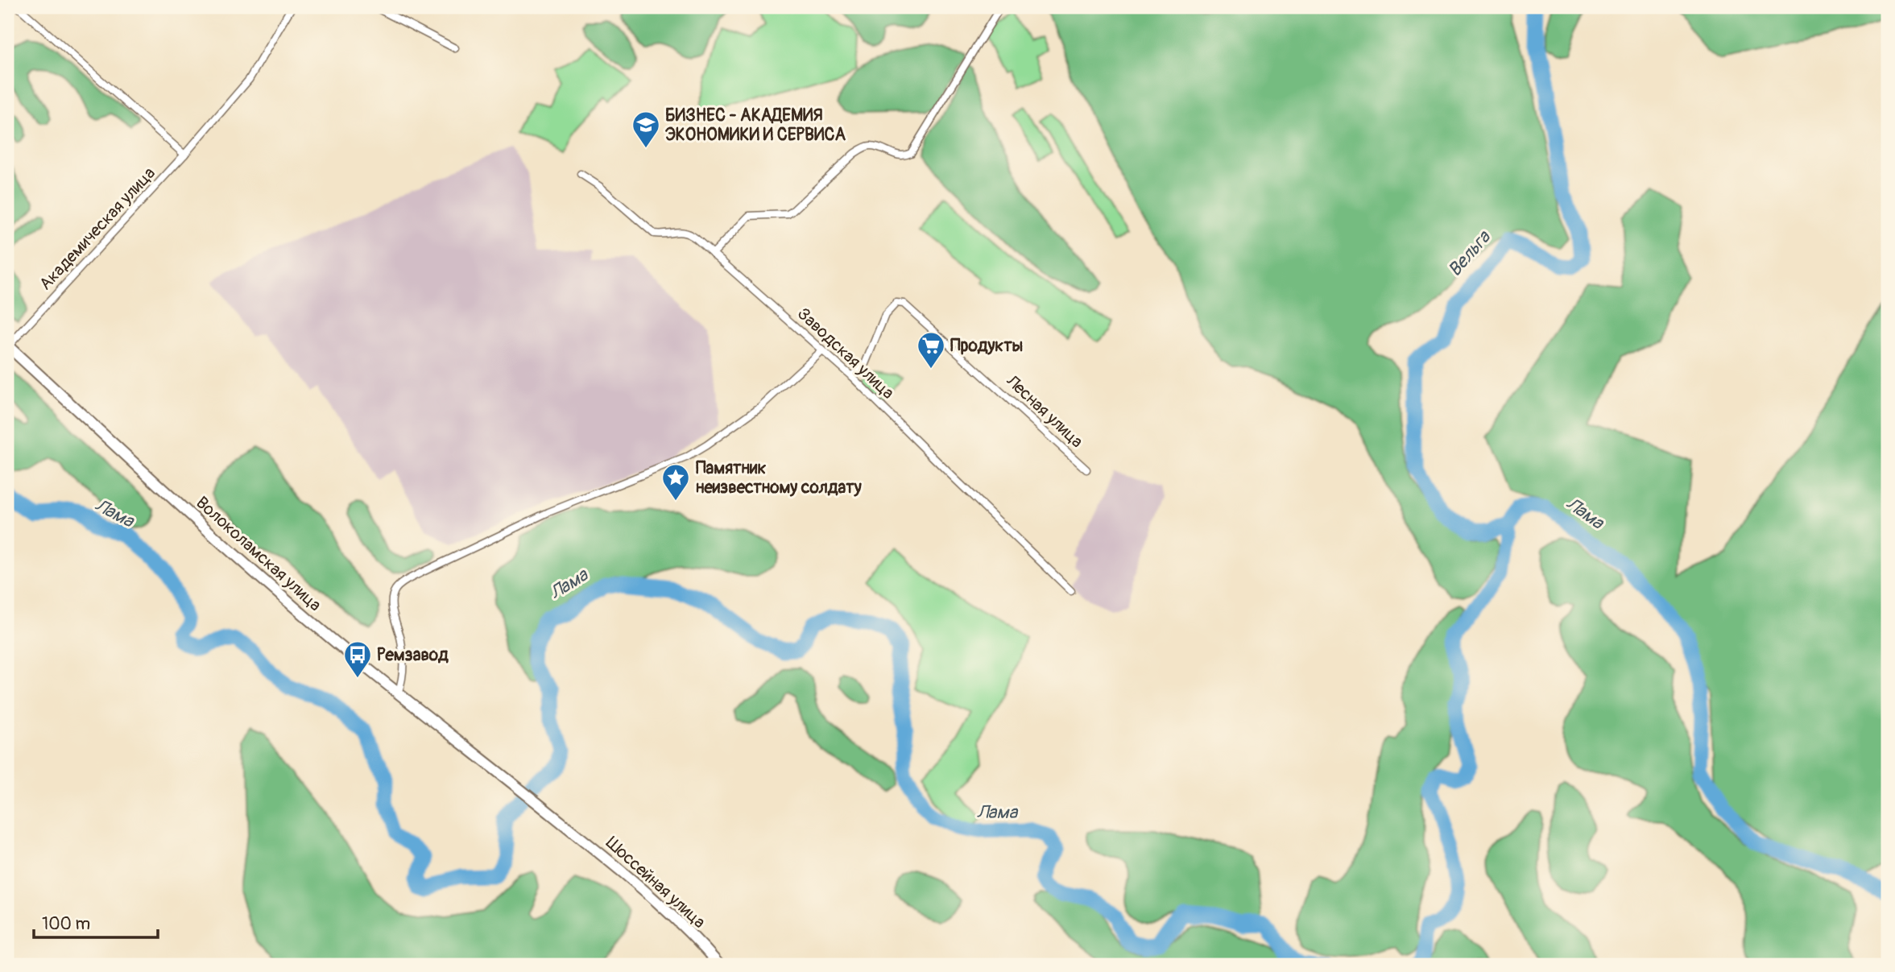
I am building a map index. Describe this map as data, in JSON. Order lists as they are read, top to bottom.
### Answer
{
  "streets": {
    "main road": ["Волоколамская улица", "Шоссейная улица"],
    "street": ["Академическая улица", "Заводская улица", "Лесная улица"]
  },
  "crossings": [
    ["Академическая улица", "Волоколамская улица"],
    ["Заводская улица", "Лесная улица"],
    ["Волоколамская улица", "Шоссейная улица"]
  ],
  "water": ["Вельга", "Лама"],
  "places": {
    "school or university": ["БИЗНЕС - АКАДЕМИЯ ЭКОНОМИКИ И СЕРВИСА"],
    "supermarket": ["Продукты"],
    "place": ["Памятник неизвестному солдату"],
    "bus stop": ["Ремзавод"]
  },
  "scale_bar": "100 m"
}
